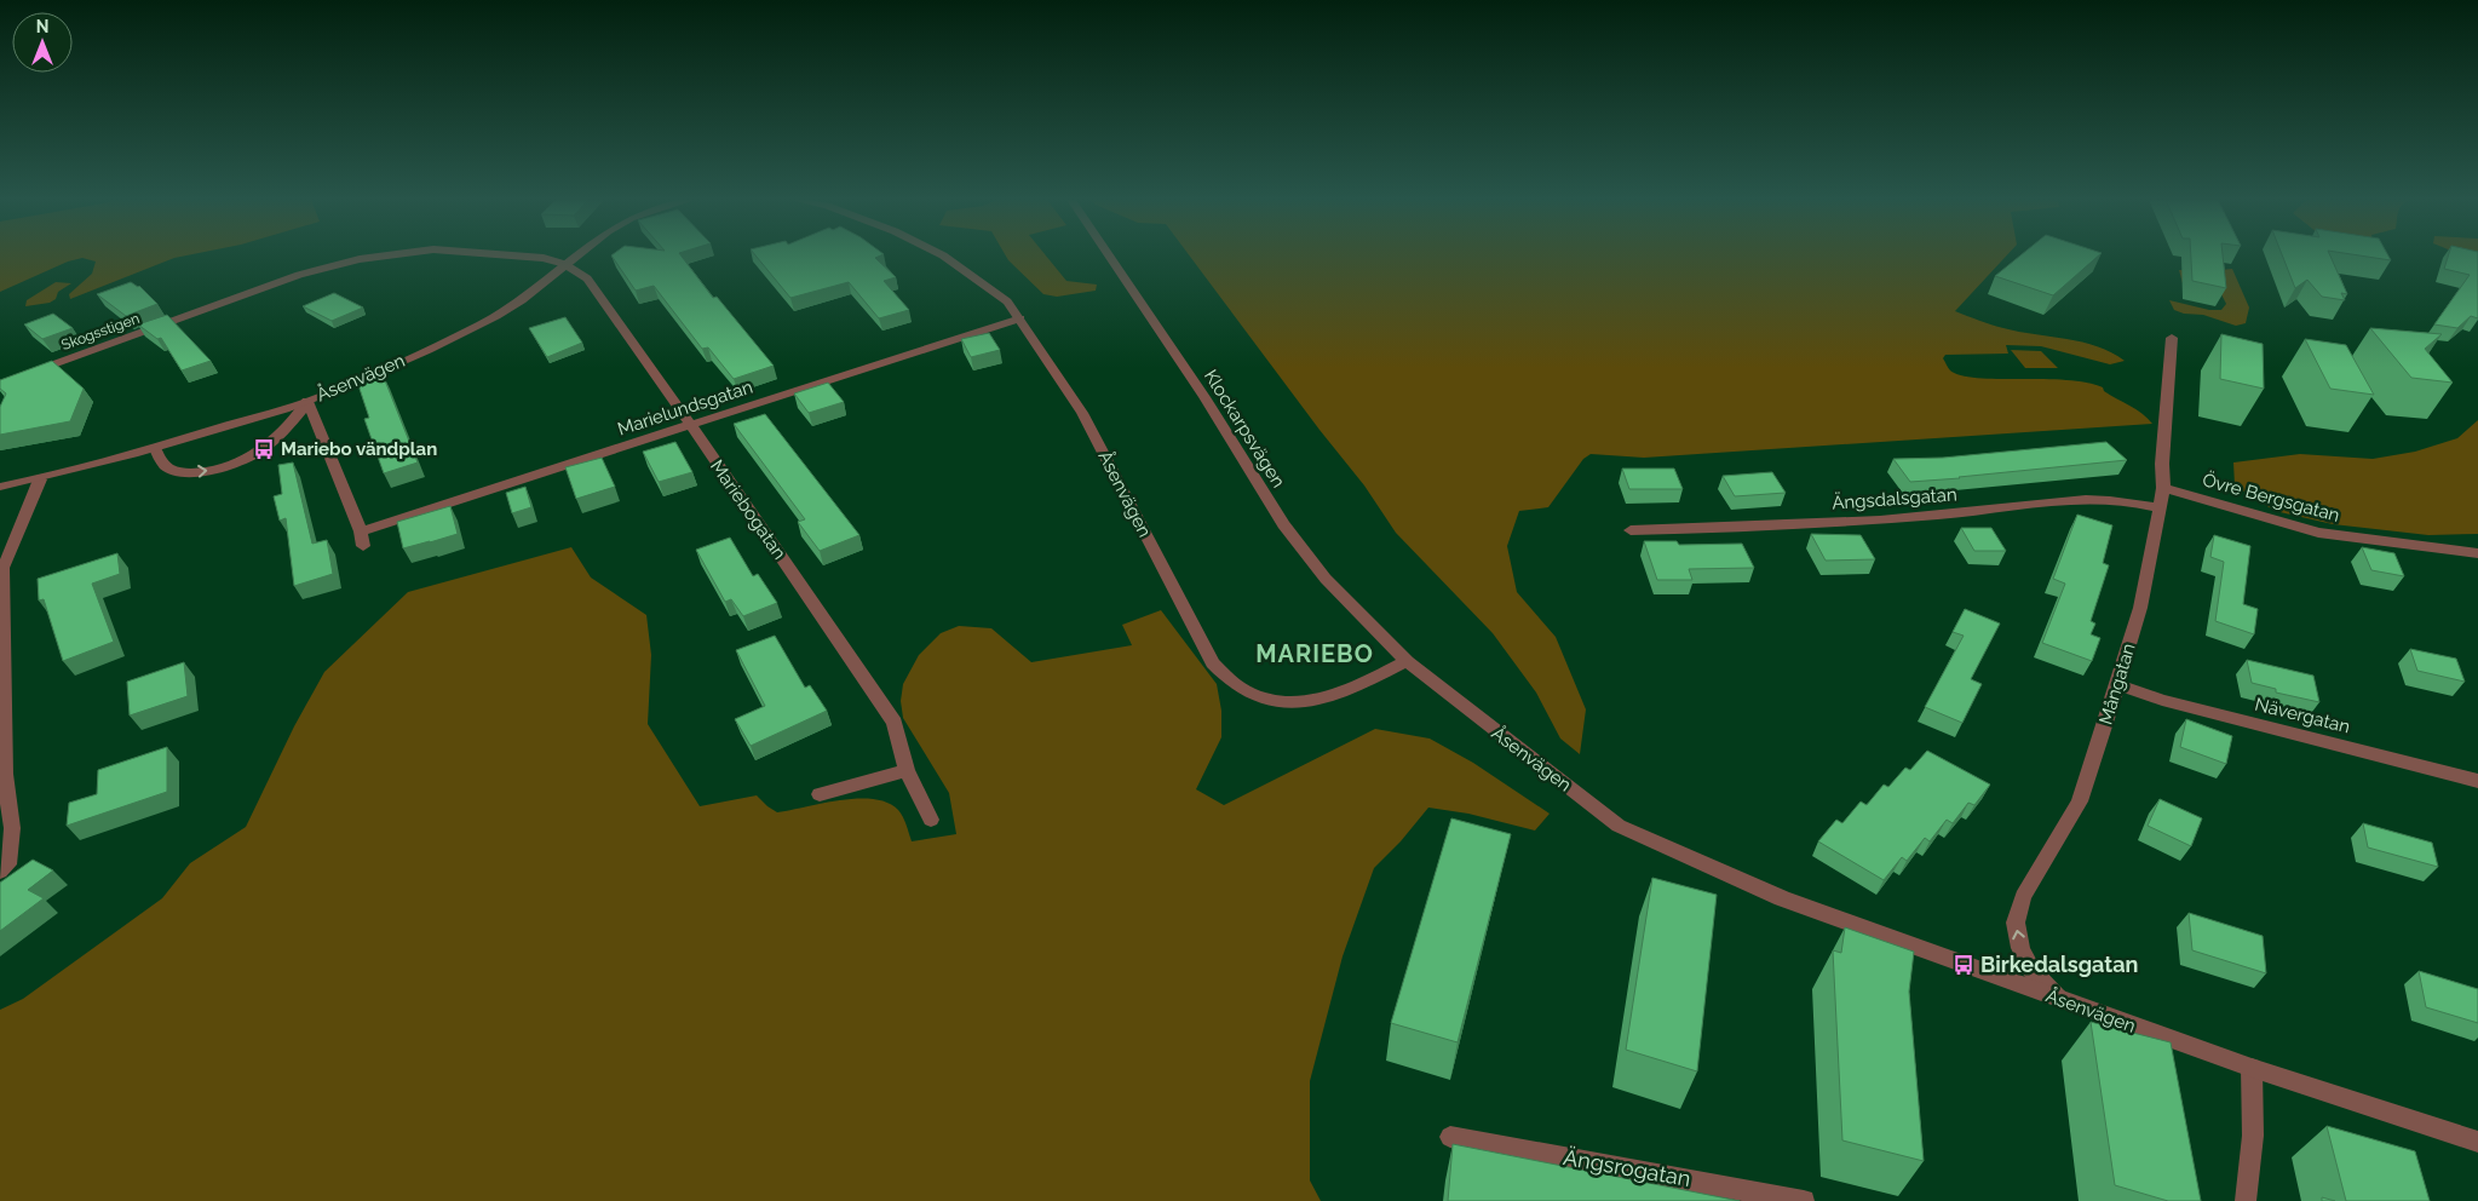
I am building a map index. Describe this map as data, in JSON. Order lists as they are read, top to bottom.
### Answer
{
  "streets": {
    "street": [
      "Skogsstigen",
      "Åsenvägen",
      "Marielundsgatan",
      "Klockarpsvägen",
      "Övre Bergsgatan",
      "Ängsdalsgatan",
      "Mariebogatan",
      "Mångatan",
      "Nävergatan",
      "Ängsrogatan"
    ]
  },
  "crossings": [
    ["Skogsstigen", "Åsenvägen"],
    ["Skogsstigen", "Mariebogatan"],
    ["Åsenvägen", "Marielundsgatan"],
    ["Åsenvägen", "Klockarpsvägen"],
    ["Åsenvägen", "Mariebogatan"],
    ["Åsenvägen", "Mångatan"],
    ["Marielundsgatan", "Mariebogatan"],
    ["Övre Bergsgatan", "Mångatan"],
    ["Ängsdalsgatan", "Mångatan"],
    ["Mångatan", "Nävergatan"]
  ],
  "one_way": ["Mångatan"],
  "districts": ["MARIEBO"],
  "places": {
    "bus stop": ["Mariebo vändplan", "Birkedalsgatan"]
  },
  "north": "top"
}
